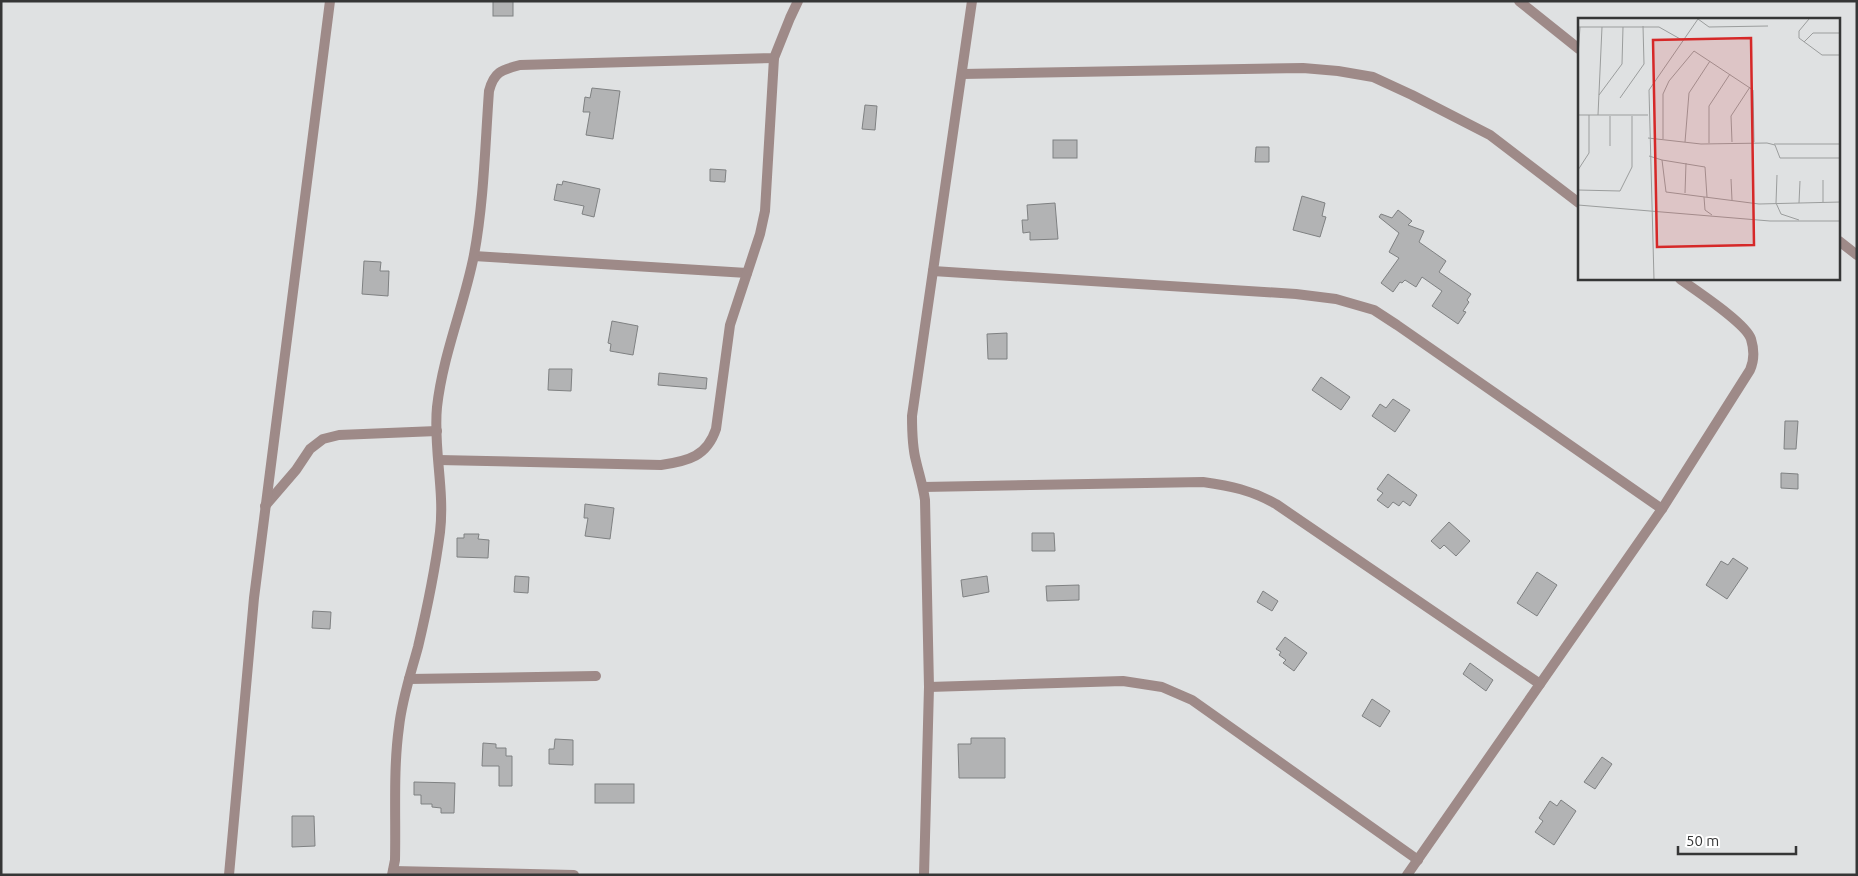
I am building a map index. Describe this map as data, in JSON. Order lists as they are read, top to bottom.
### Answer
{
  "scale_bar": "50 m"
}
